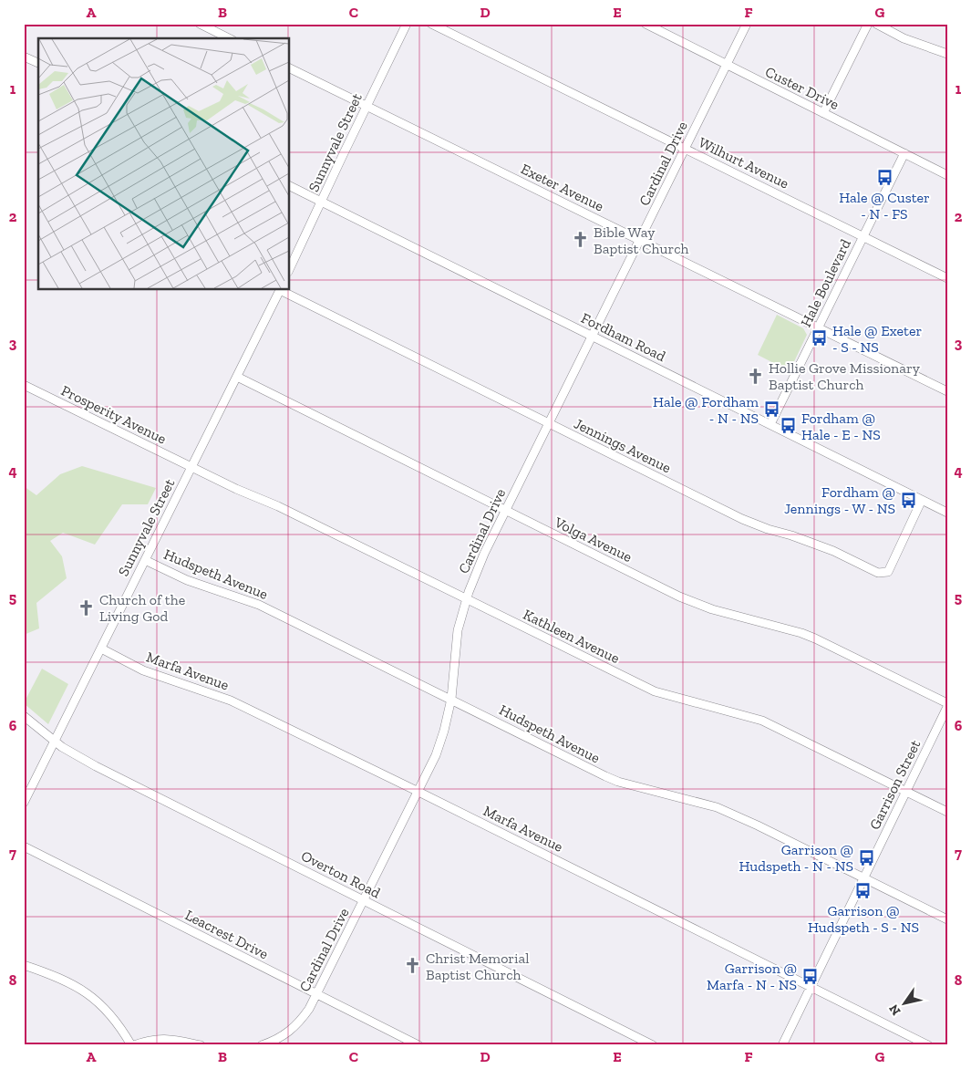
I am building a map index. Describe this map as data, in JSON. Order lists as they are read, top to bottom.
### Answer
{
  "streets": {
    "street": [
      "Custer Drive",
      "Sunnyvale Street",
      "Wilhurt Avenue",
      "Cardinal Drive",
      "Exeter Avenue",
      "Hale Boulevard",
      "Fordham Road",
      "Prosperity Avenue",
      "Jennings Avenue",
      "Volga Avenue",
      "Hudspeth Avenue",
      "Kathleen Avenue",
      "Marfa Avenue",
      "Garrison Street",
      "Overton Road",
      "Leacrest Drive"
    ]
  },
  "crossings": [
    ["Custer Drive", "Cardinal Drive"],
    ["Custer Drive", "Hale Boulevard"],
    ["Sunnyvale Street", "Exeter Avenue"],
    ["Sunnyvale Street", "Fordham Road"],
    ["Sunnyvale Street", "Prosperity Avenue"],
    ["Sunnyvale Street", "Volga Avenue"],
    ["Sunnyvale Street", "Hudspeth Avenue"],
    ["Sunnyvale Street", "Kathleen Avenue"],
    ["Sunnyvale Street", "Marfa Avenue"],
    ["Sunnyvale Street", "Overton Road"],
    ["Wilhurt Avenue", "Cardinal Drive"],
    ["Wilhurt Avenue", "Hale Boulevard"],
    ["Cardinal Drive", "Exeter Avenue"],
    ["Cardinal Drive", "Fordham Road"],
    ["Cardinal Drive", "Jennings Avenue"],
    ["Cardinal Drive", "Volga Avenue"],
    ["Cardinal Drive", "Hudspeth Avenue"],
    ["Cardinal Drive", "Kathleen Avenue"],
    ["Cardinal Drive", "Marfa Avenue"],
    ["Cardinal Drive", "Overton Road"],
    ["Cardinal Drive", "Leacrest Drive"],
    ["Exeter Avenue", "Hale Boulevard"],
    ["Hale Boulevard", "Fordham Road"],
    ["Fordham Road", "Jennings Avenue"],
    ["Prosperity Avenue", "Kathleen Avenue"],
    ["Hudspeth Avenue", "Garrison Street"],
    ["Kathleen Avenue", "Garrison Street"],
    ["Marfa Avenue", "Garrison Street"]
  ],
  "places": {
    "bus stop": [
      "Hale @ Custer - N - FS",
      "Hale @ Exeter - S - NS",
      "Hale @ Fordham - N - NS",
      "Fordham @ Hale - E - NS",
      "Fordham @ Jennings - W - NS",
      "Garrison @ Hudspeth - N - NS",
      "Garrison @ Hudspeth - S - NS",
      "Garrison @ Marfa - N - NS"
    ],
    "church": [
      "Bible Way Baptist Church",
      "Hollie Grove Missionary Baptist Church",
      "Church of the Living God",
      "Christ Memorial Baptist Church"
    ]
  },
  "north": "bottom left",
  "grid": {
    "columns": [
      "A",
      "B",
      "C",
      "D",
      "E",
      "F",
      "G"
    ],
    "rows": [
      "1",
      "2",
      "3",
      "4",
      "5",
      "6",
      "7",
      "8"
    ]
  }
}
